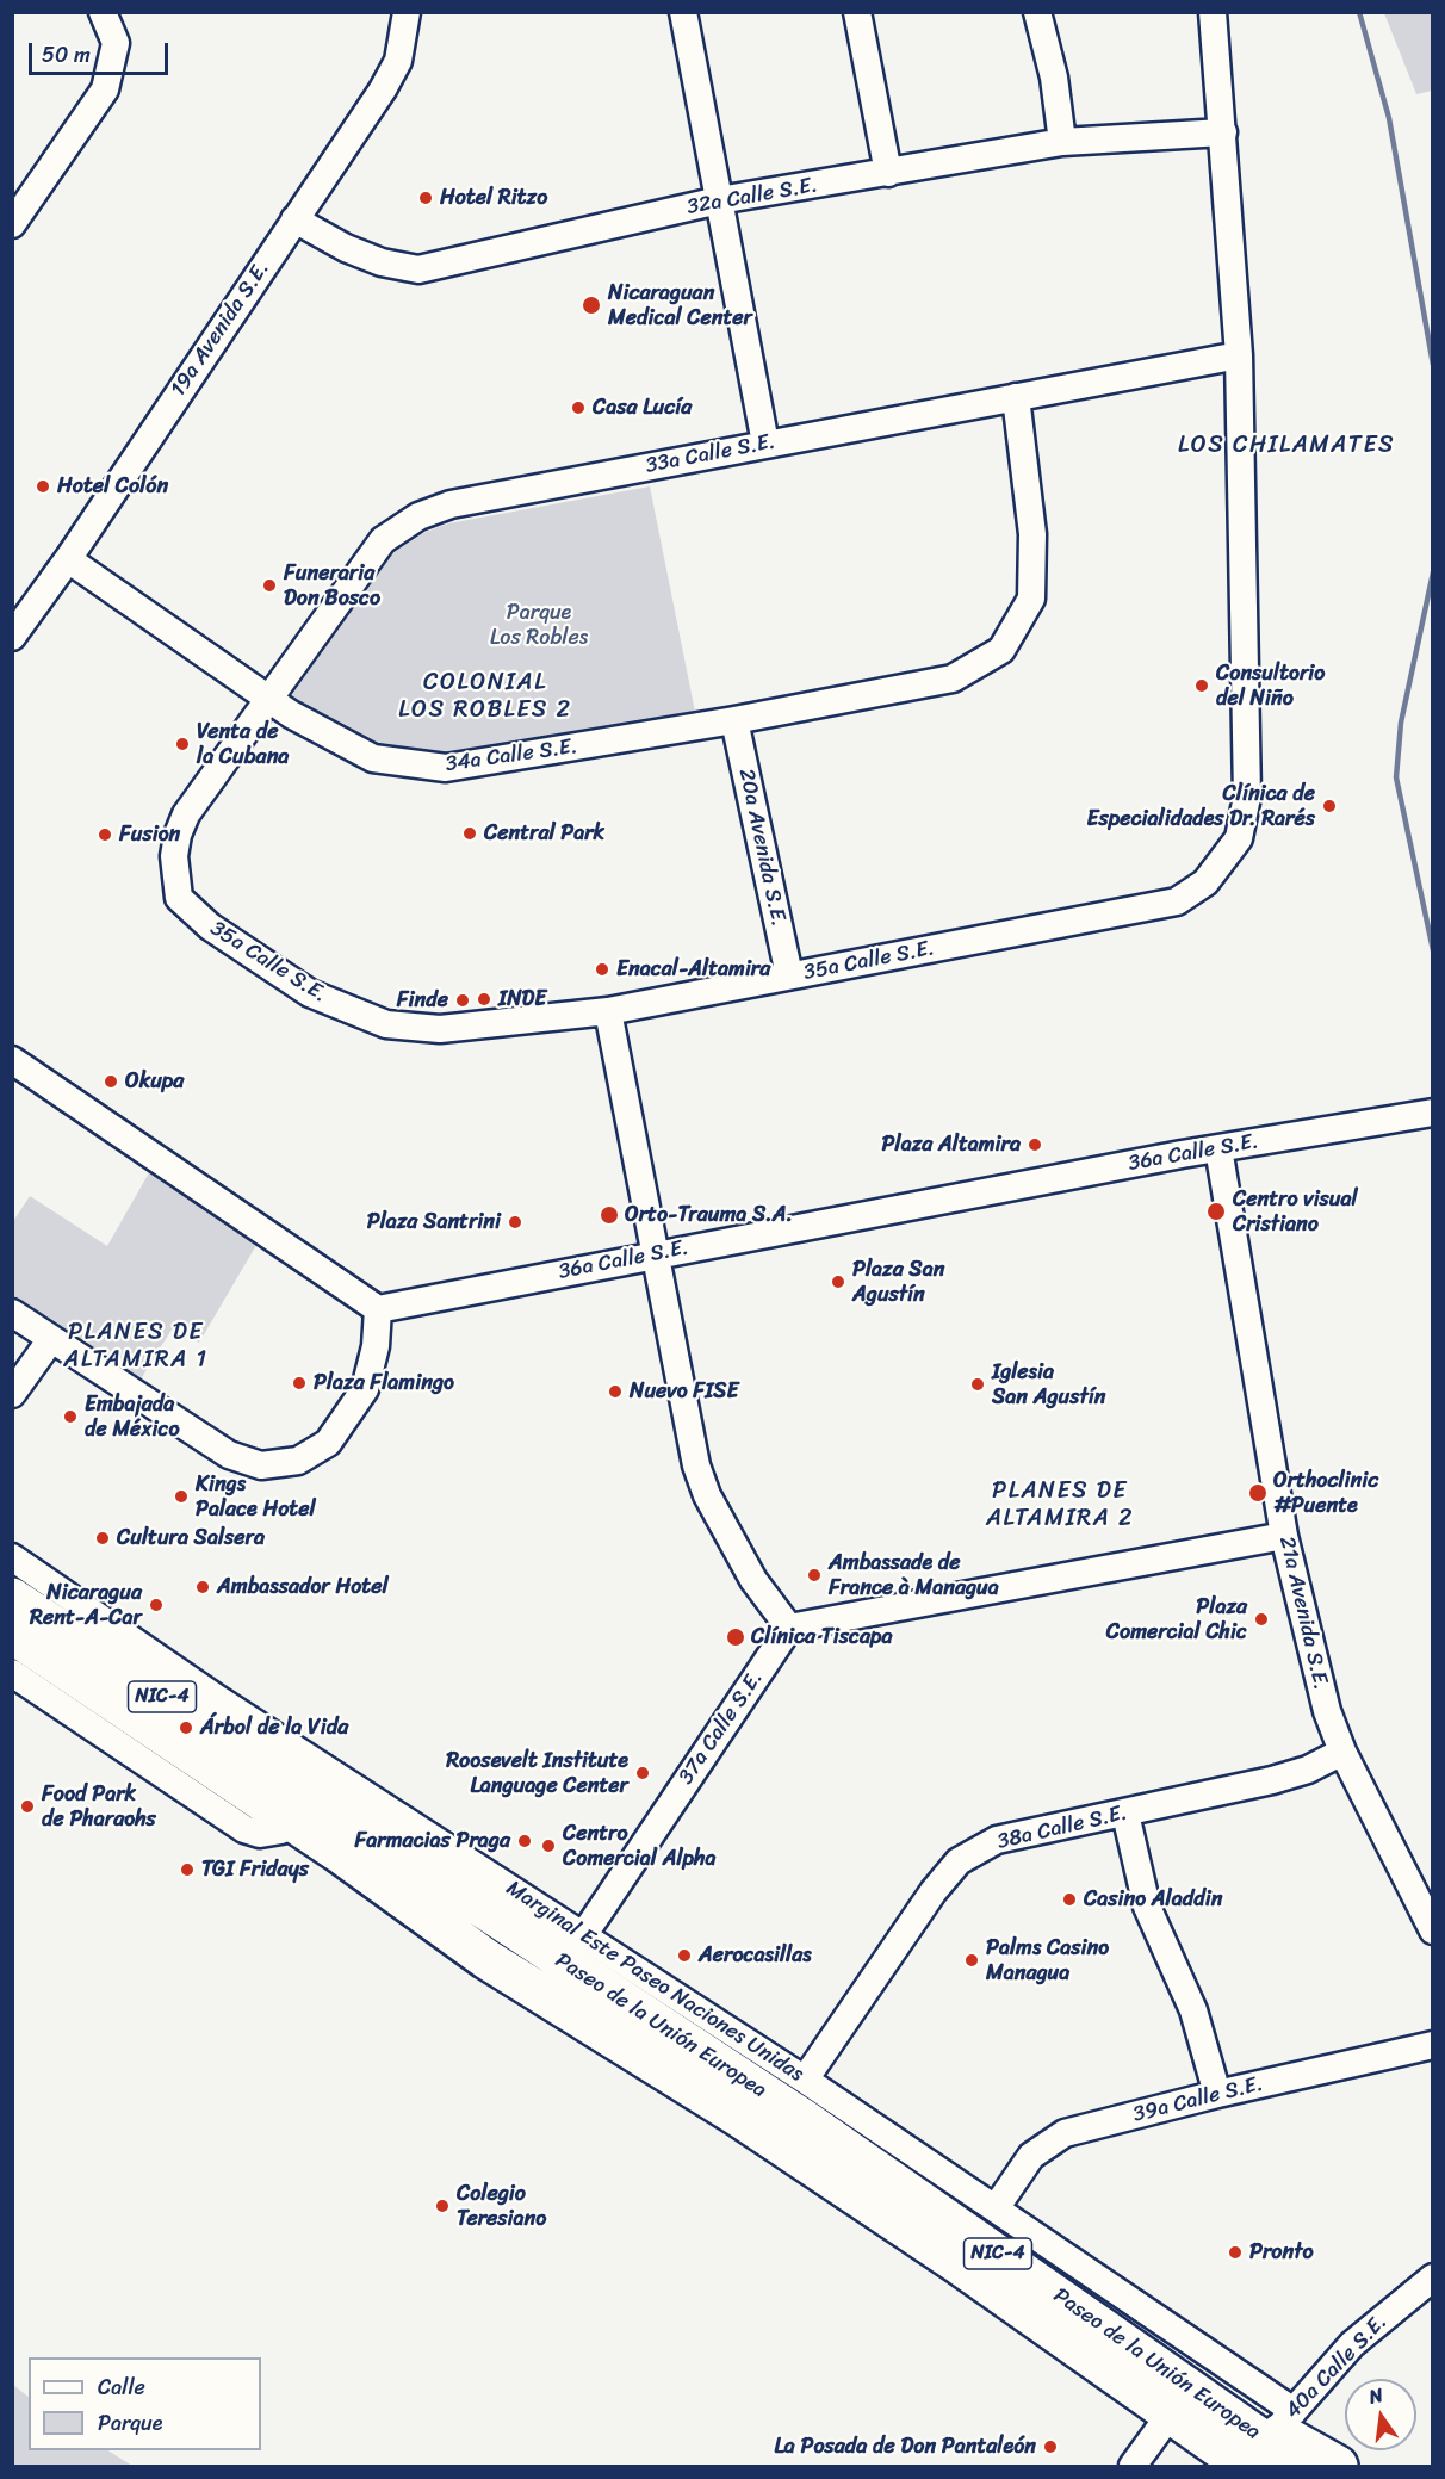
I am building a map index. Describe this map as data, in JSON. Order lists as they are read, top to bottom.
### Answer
{
  "streets": {
    "highway": ["NIC-4", "Paseo de la Unión Europea"],
    "street": [
      "32a Calle S.E.",
      "19a Avenida S.E.",
      "33a Calle S.E.",
      "34a Calle S.E.",
      "20a Avenida S.E.",
      "35a Calle S.E.",
      "36a Calle S.E.",
      "21a Avenida S.E.",
      "37a Calle S.E.",
      "38a Calle S.E.",
      "Marginal Este Paseo Naciones Unidas",
      "39a Calle S.E.",
      "40a Calle S.E."
    ]
  },
  "crossings": [
    ["32a Calle S.E.", "19a Avenida S.E."],
    ["19a Avenida S.E.", "34a Calle S.E."],
    ["33a Calle S.E.", "34a Calle S.E."],
    ["33a Calle S.E.", "35a Calle S.E."],
    ["34a Calle S.E.", "20a Avenida S.E."],
    ["34a Calle S.E.", "35a Calle S.E."],
    ["20a Avenida S.E.", "35a Calle S.E."],
    ["36a Calle S.E.", "21a Avenida S.E."],
    ["21a Avenida S.E.", "38a Calle S.E."],
    ["37a Calle S.E.", "Marginal Este Paseo Naciones Unidas"],
    ["37a Calle S.E.", "Paseo de la Unión Europea"],
    ["38a Calle S.E.", "Marginal Este Paseo Naciones Unidas"],
    ["Marginal Este Paseo Naciones Unidas", "Paseo de la Unión Europea"],
    ["Marginal Este Paseo Naciones Unidas", "39a Calle S.E."],
    ["Marginal Este Paseo Naciones Unidas", "40a Calle S.E."]
  ],
  "districts": [
    "LOS CHILAMATES",
    "COLONIAL LOS ROBLES 2",
    "PLANES DE ALTAMIRA 1",
    "PLANES DE ALTAMIRA 2"
  ],
  "parks": ["Parque Los Robles"],
  "places": [
    "Hotel Ritzo",
    "Nicaraguan Medical Center",
    "Casa Lucía",
    "Hotel Colón",
    "Funeraria Don Bosco",
    "Consultorio del Niño",
    "Venta de la Cubana",
    "Clínica de Especialidades Dr. Rarés",
    "Central Park",
    "Fusion",
    "Enacal-Altamira",
    "INDE",
    "Finde",
    "Okupa",
    "Plaza Altamira",
    "Centro visual Cristiano",
    "Orto-Trauma S.A.",
    "Plaza Santrini",
    "Plaza San Agustín",
    "Plaza Flamingo",
    "Iglesia San Agustín",
    "Nuevo FISE",
    "Embajada de México",
    "Orthoclinic #Puente",
    "Kings Palace Hotel",
    "Cultura Salsera",
    "Ambassade de France à Managua",
    "Ambassador Hotel",
    "Nicaragua Rent-A-Car",
    "Plaza Comercial Chic",
    "Clínica Tiscapa",
    "Árbol de la Vida",
    "Roosevelt Institute Language Center",
    "Food Park de Pharaohs",
    "Farmacias Praga",
    "Centro Comercial Alpha",
    "TGI Fridays",
    "Casino Aladdin",
    "Aerocasillas",
    "Palms Casino Managua",
    "Colegio Teresiano",
    "Pronto",
    "La Posada de Don Pantaleón"
  ],
  "legend": ["Calle", "Parque"],
  "scale_bar": "50 m",
  "north": "top"
}
